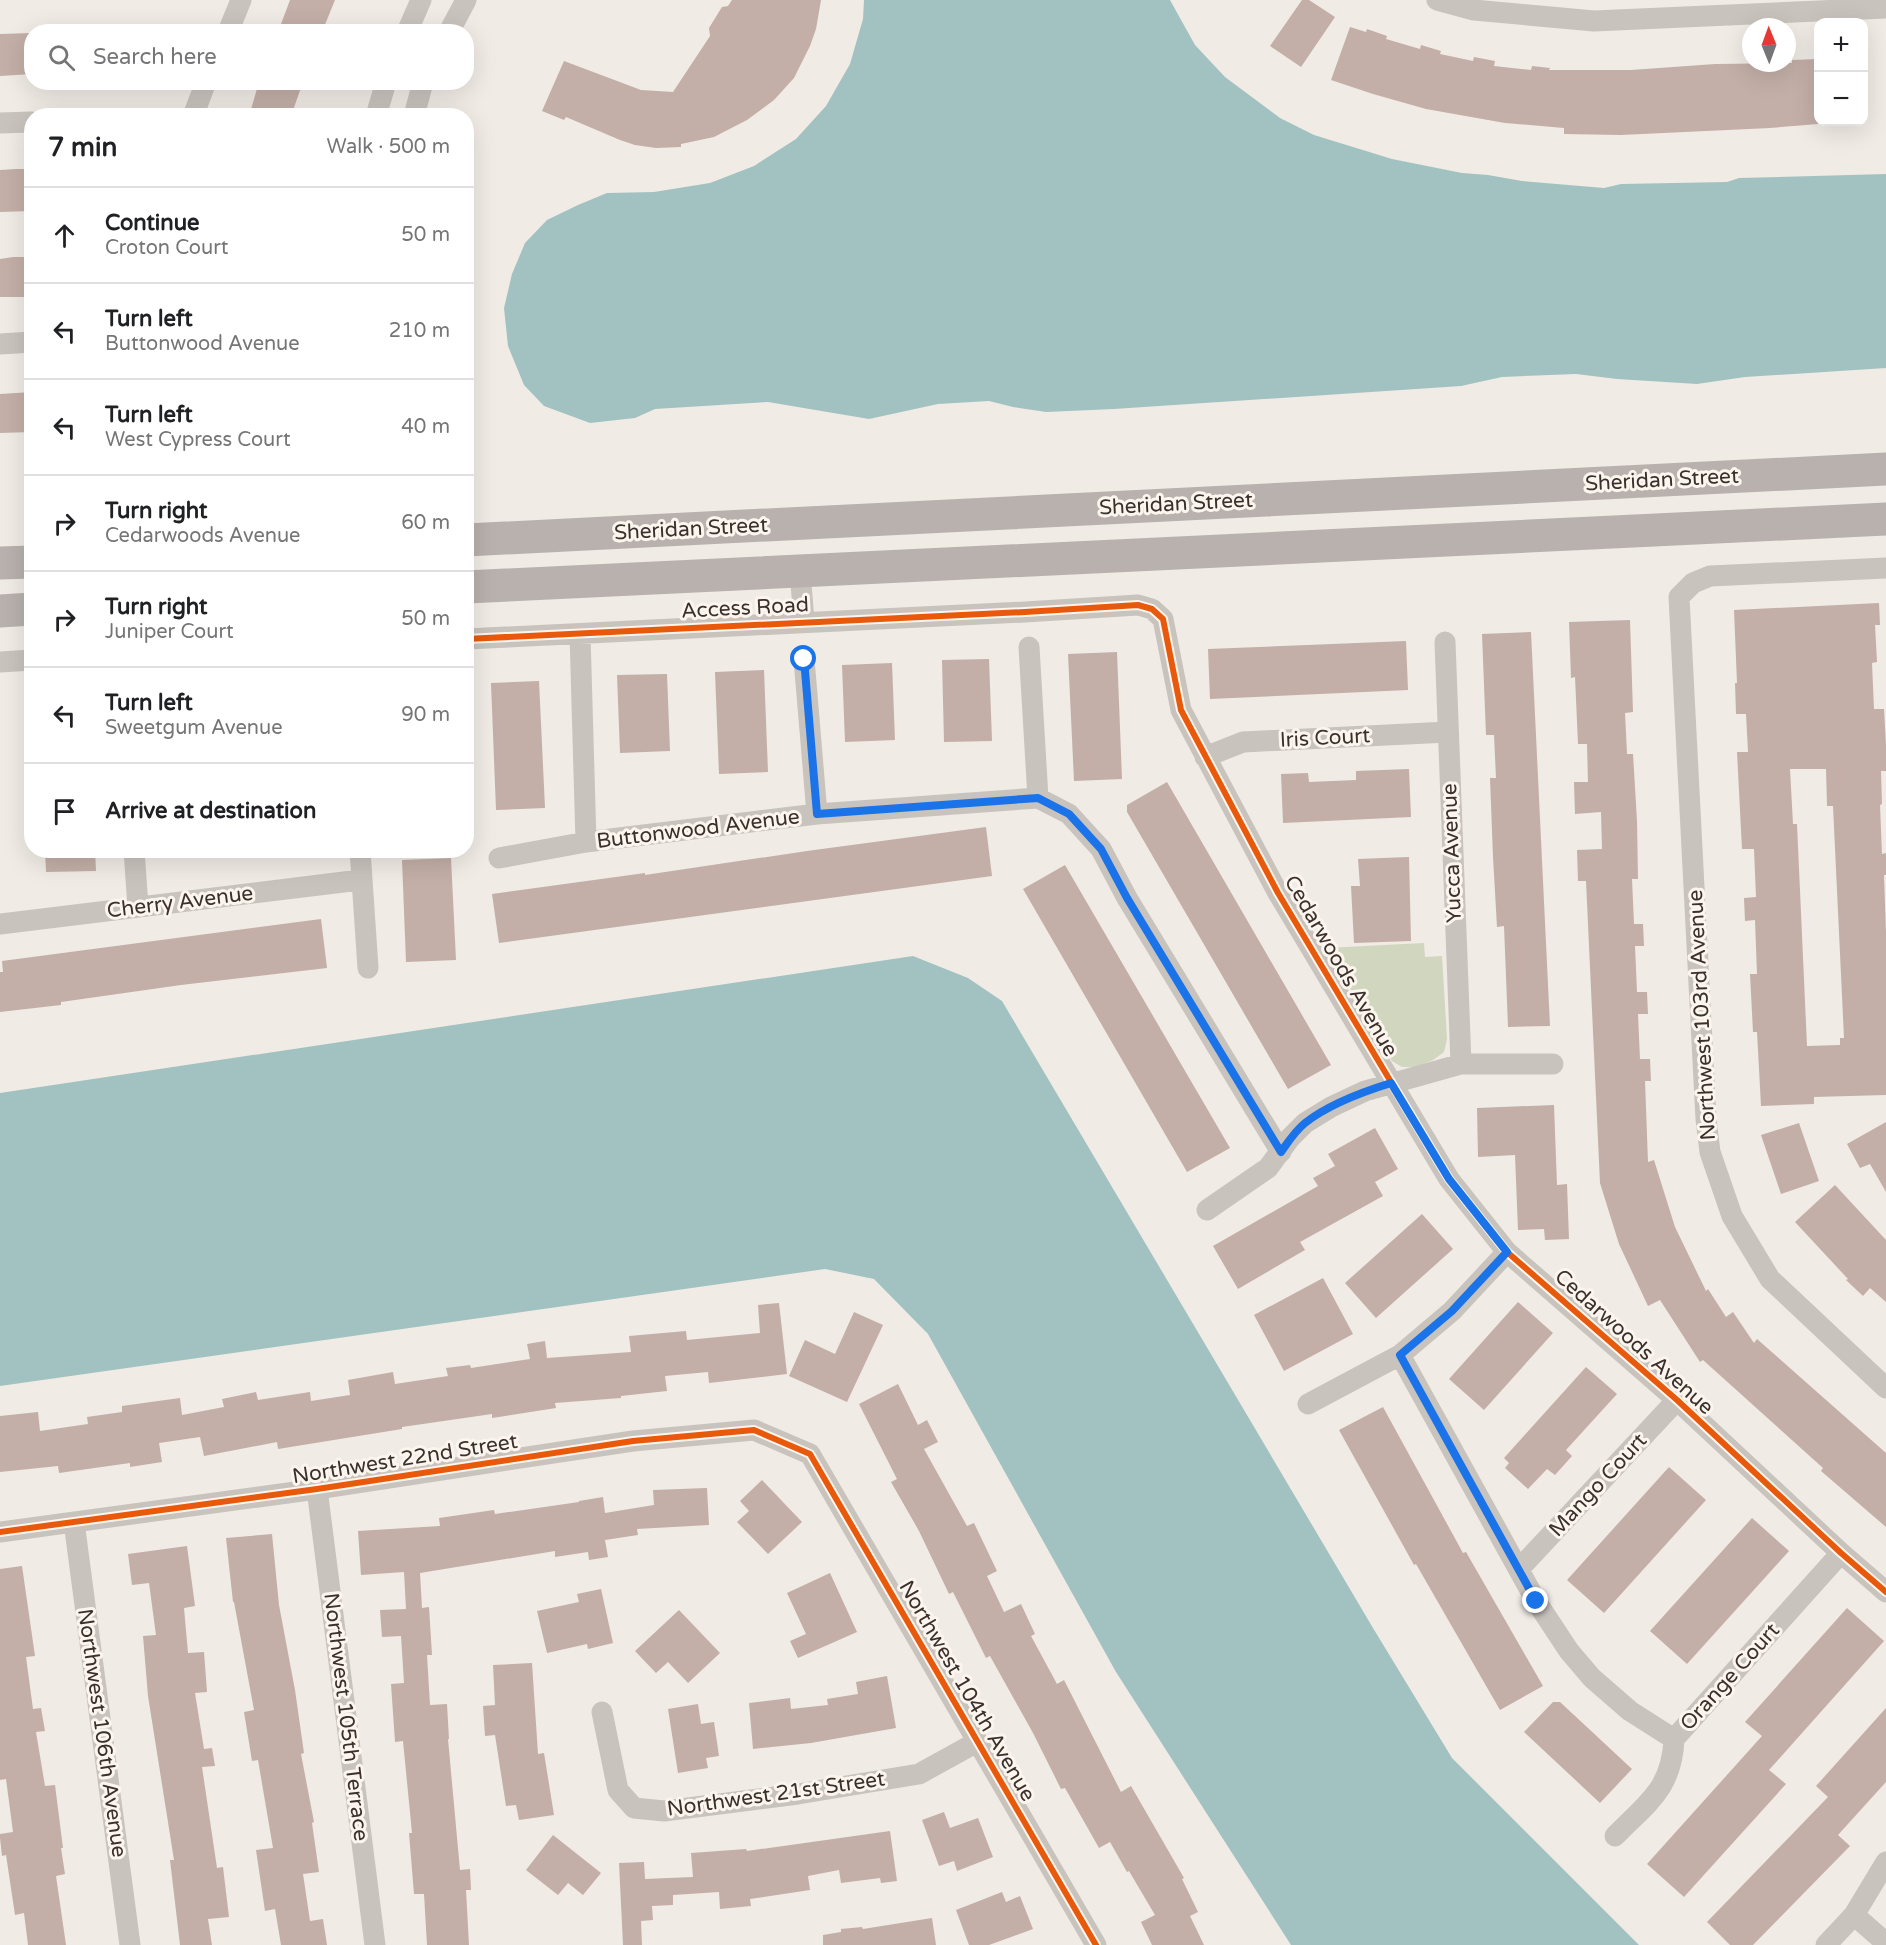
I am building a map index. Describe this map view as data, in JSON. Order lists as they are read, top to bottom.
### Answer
{
  "streets": {
    "main road": ["Sheridan Street"],
    "street": [
      "Access Road",
      "Iris Court",
      "Buttonwood Avenue",
      "Yucca Avenue",
      "Cherry Avenue",
      "Cedarwoods Avenue",
      "Northwest 103rd Avenue",
      "Northwest 22nd Street",
      "Mango Court",
      "Orange Court",
      "Northwest 104th Avenue",
      "Northwest 105th Terrace",
      "Northwest 106th Avenue",
      "Northwest 21st Street"
    ]
  },
  "crossings": [
    ["Access Road", "Cedarwoods Avenue"],
    ["Iris Court", "Yucca Avenue"],
    ["Iris Court", "Cedarwoods Avenue"],
    ["Cedarwoods Avenue", "Mango Court"],
    ["Cedarwoods Avenue", "Orange Court"],
    ["Northwest 22nd Street", "Northwest 104th Avenue"],
    ["Northwest 22nd Street", "Northwest 105th Terrace"],
    ["Northwest 22nd Street", "Northwest 106th Avenue"],
    ["Northwest 104th Avenue", "Northwest 21st Street"]
  ],
  "north": "top",
  "page": {
    "map_buttons": ["+", "−"],
    "search": "Search here",
    "heading": ["7 min", "Walk · 500 m"],
    "list": [
      ["Continue", "Croton Court", "50 m"],
      ["Turn left", "Buttonwood Avenue", "210 m"],
      ["Turn left", "West Cypress Court", "40 m"],
      ["Turn right", "Cedarwoods Avenue", "60 m"],
      ["Turn right", "Juniper Court", "50 m"],
      ["Turn left", "Sweetgum Avenue", "90 m"],
      "Arrive at destination"
    ]
  }
}
